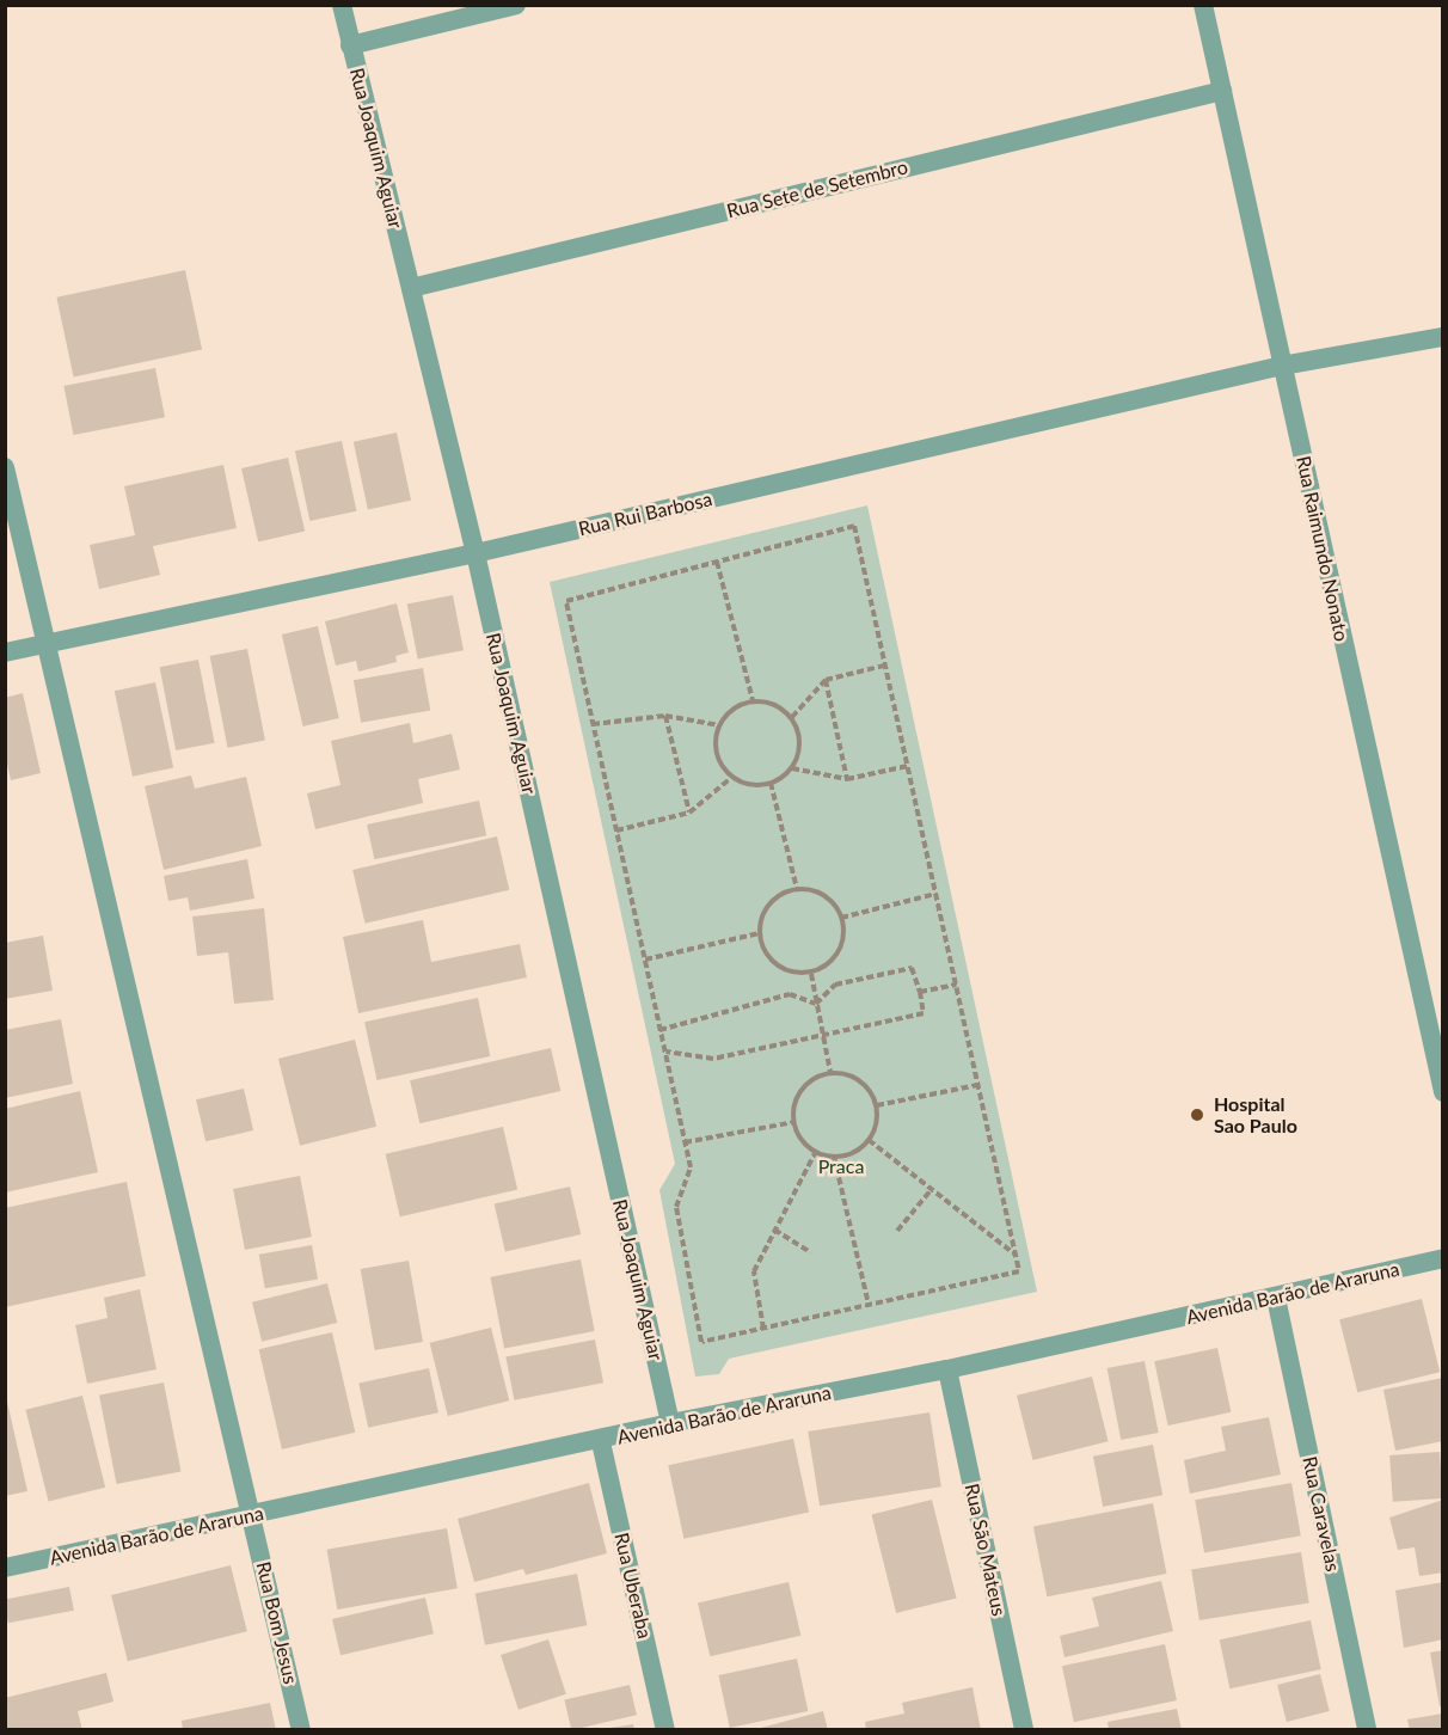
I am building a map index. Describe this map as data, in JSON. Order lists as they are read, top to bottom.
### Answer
{
  "streets": {
    "street": [
      "Rua Joaquim Aguiar",
      "Rua Sete de Setembro",
      "Rua Rui Barbosa",
      "Rua Raimundo Nonato",
      "Avenida Barão de Araruna",
      "Rua Caravelas",
      "Rua São Mateus",
      "Rua Uberaba",
      "Rua Bom Jesus"
    ]
  },
  "crossings": [
    ["Rua Joaquim Aguiar", "Rua Sete de Setembro"],
    ["Rua Joaquim Aguiar", "Rua Rui Barbosa"],
    ["Rua Joaquim Aguiar", "Avenida Barão de Araruna"],
    ["Rua Sete de Setembro", "Rua Raimundo Nonato"],
    ["Rua Rui Barbosa", "Rua Raimundo Nonato"],
    ["Avenida Barão de Araruna", "Rua Caravelas"],
    ["Avenida Barão de Araruna", "Rua São Mateus"],
    ["Avenida Barão de Araruna", "Rua Uberaba"],
    ["Avenida Barão de Araruna", "Rua Bom Jesus"]
  ],
  "parks": ["Praca"],
  "places": ["Hospital Sao Paulo"]
}
